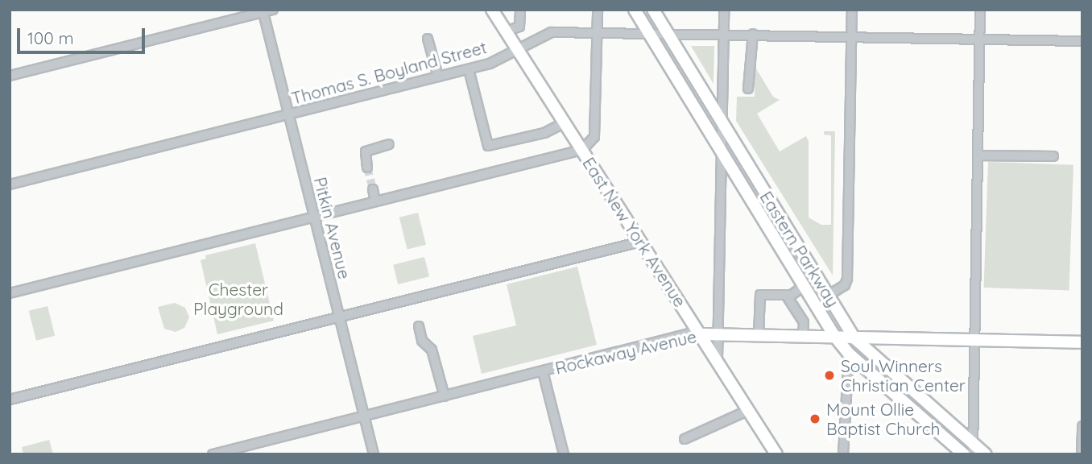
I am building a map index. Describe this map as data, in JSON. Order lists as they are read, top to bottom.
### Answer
{
  "streets": {
    "main road": ["East New York Avenue", "Eastern Parkway", "Rockaway Avenue"],
    "street": ["Thomas S. Boyland Street", "Pitkin Avenue"]
  },
  "crossings": [
    ["Thomas S. Boyland Street", "Pitkin Avenue"],
    ["Thomas S. Boyland Street", "East New York Avenue"],
    ["Thomas S. Boyland Street", "Eastern Parkway"],
    ["Pitkin Avenue", "Rockaway Avenue"],
    ["East New York Avenue", "Rockaway Avenue"],
    ["Eastern Parkway", "Rockaway Avenue"]
  ],
  "parks": ["Chester Playground"],
  "places": ["Soul Winners Christian Center", "Mount Ollie Baptist Church"],
  "scale_bar": "100 m"
}
